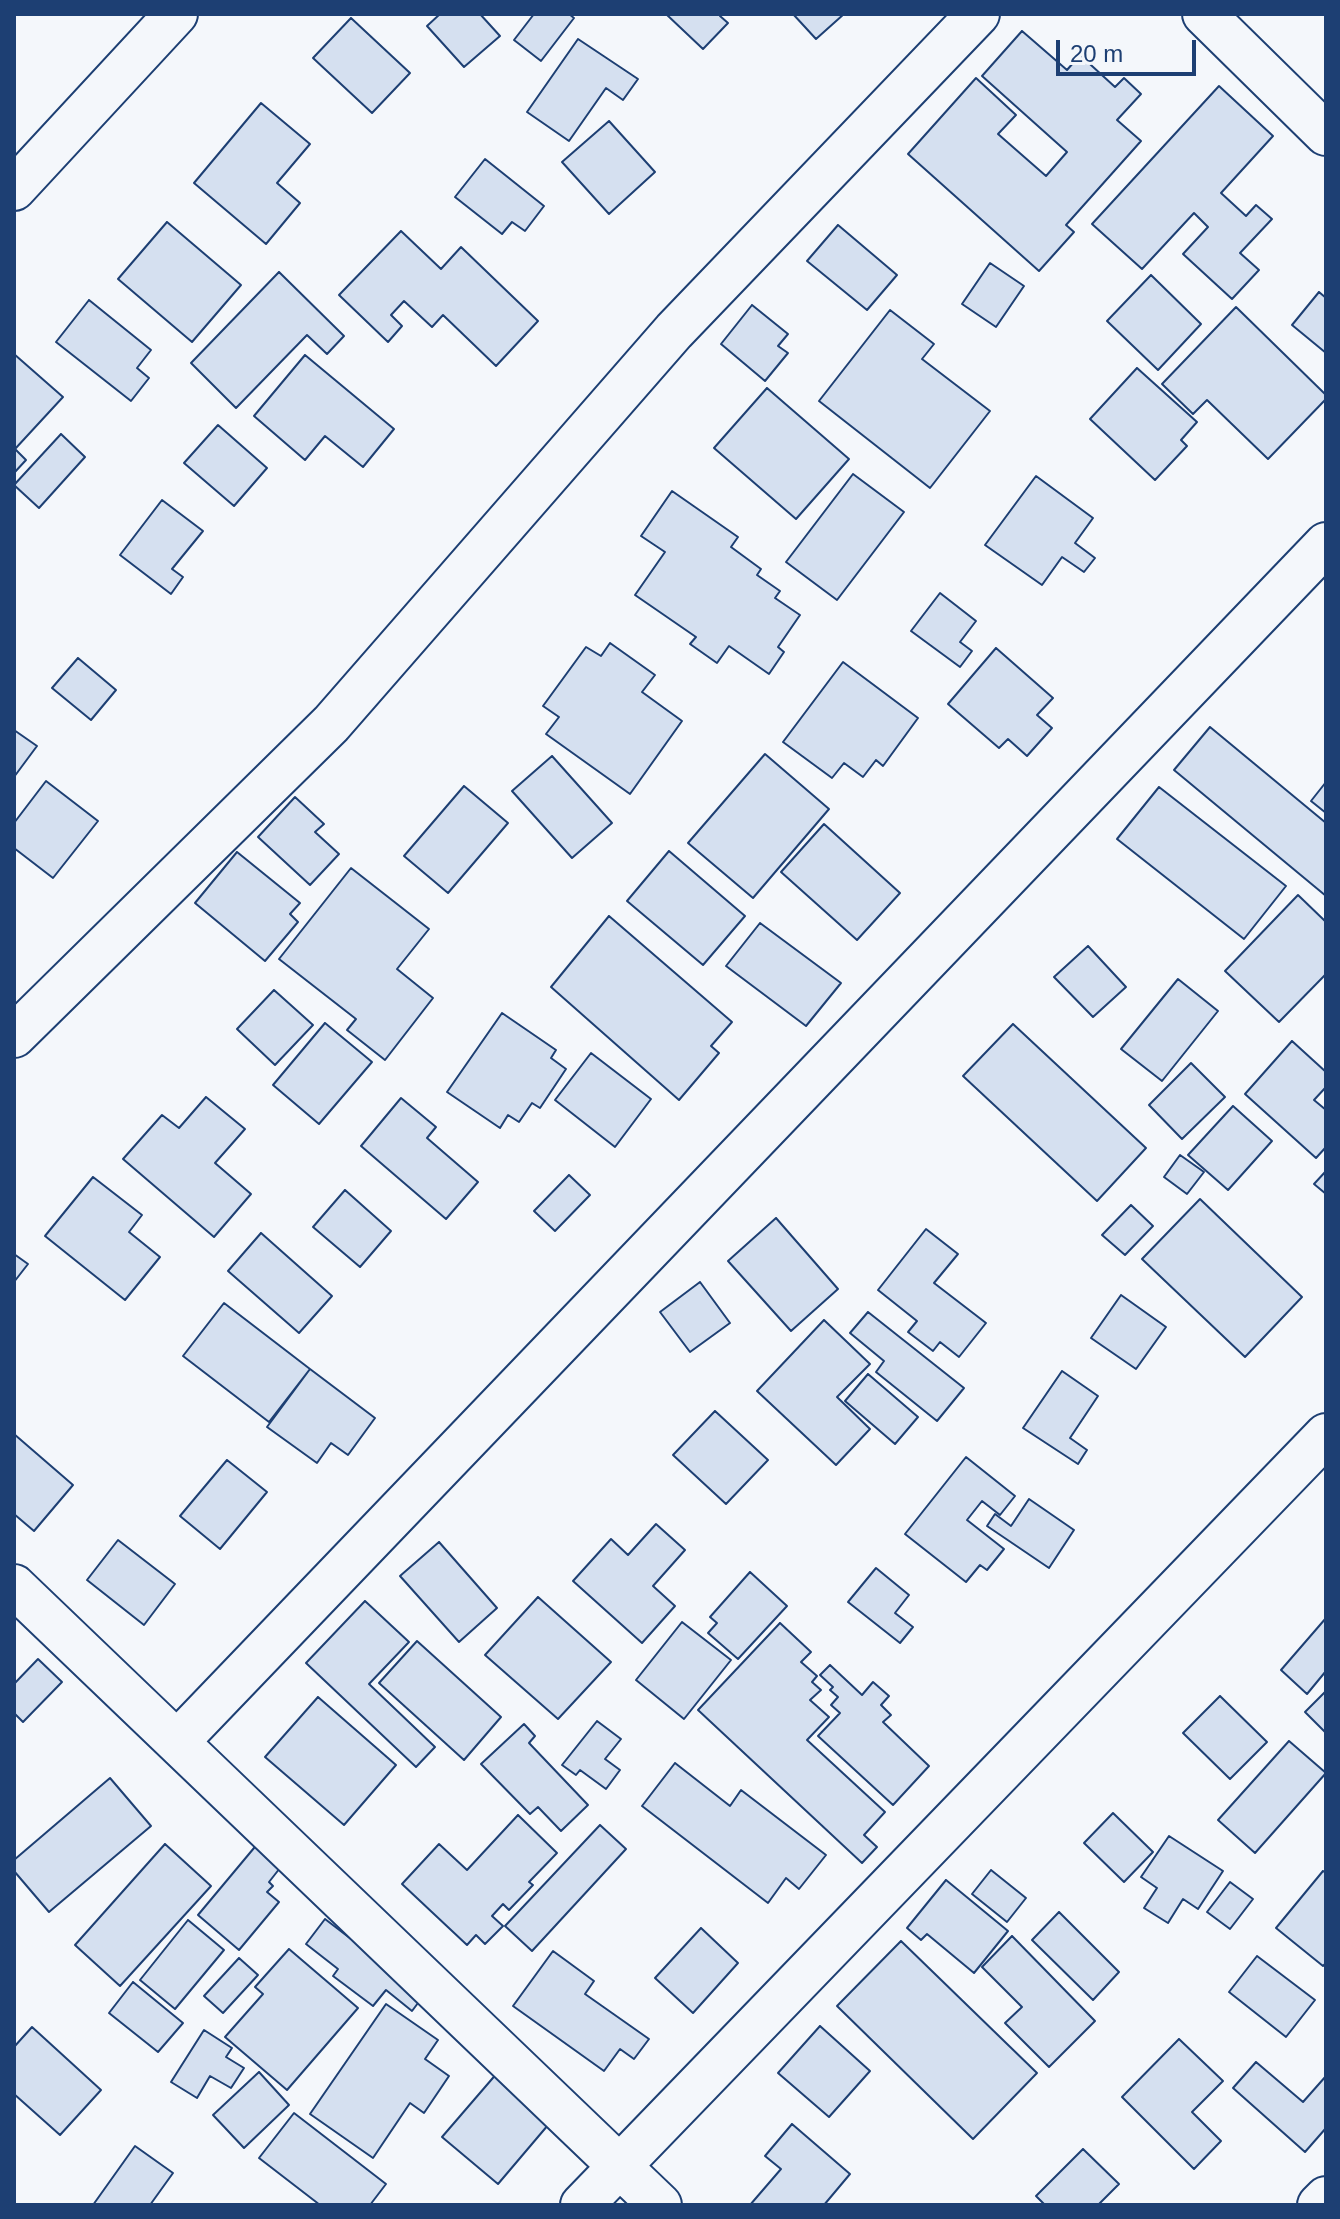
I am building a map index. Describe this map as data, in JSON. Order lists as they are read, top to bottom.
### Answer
{
  "scale_bar": "20 m"
}
